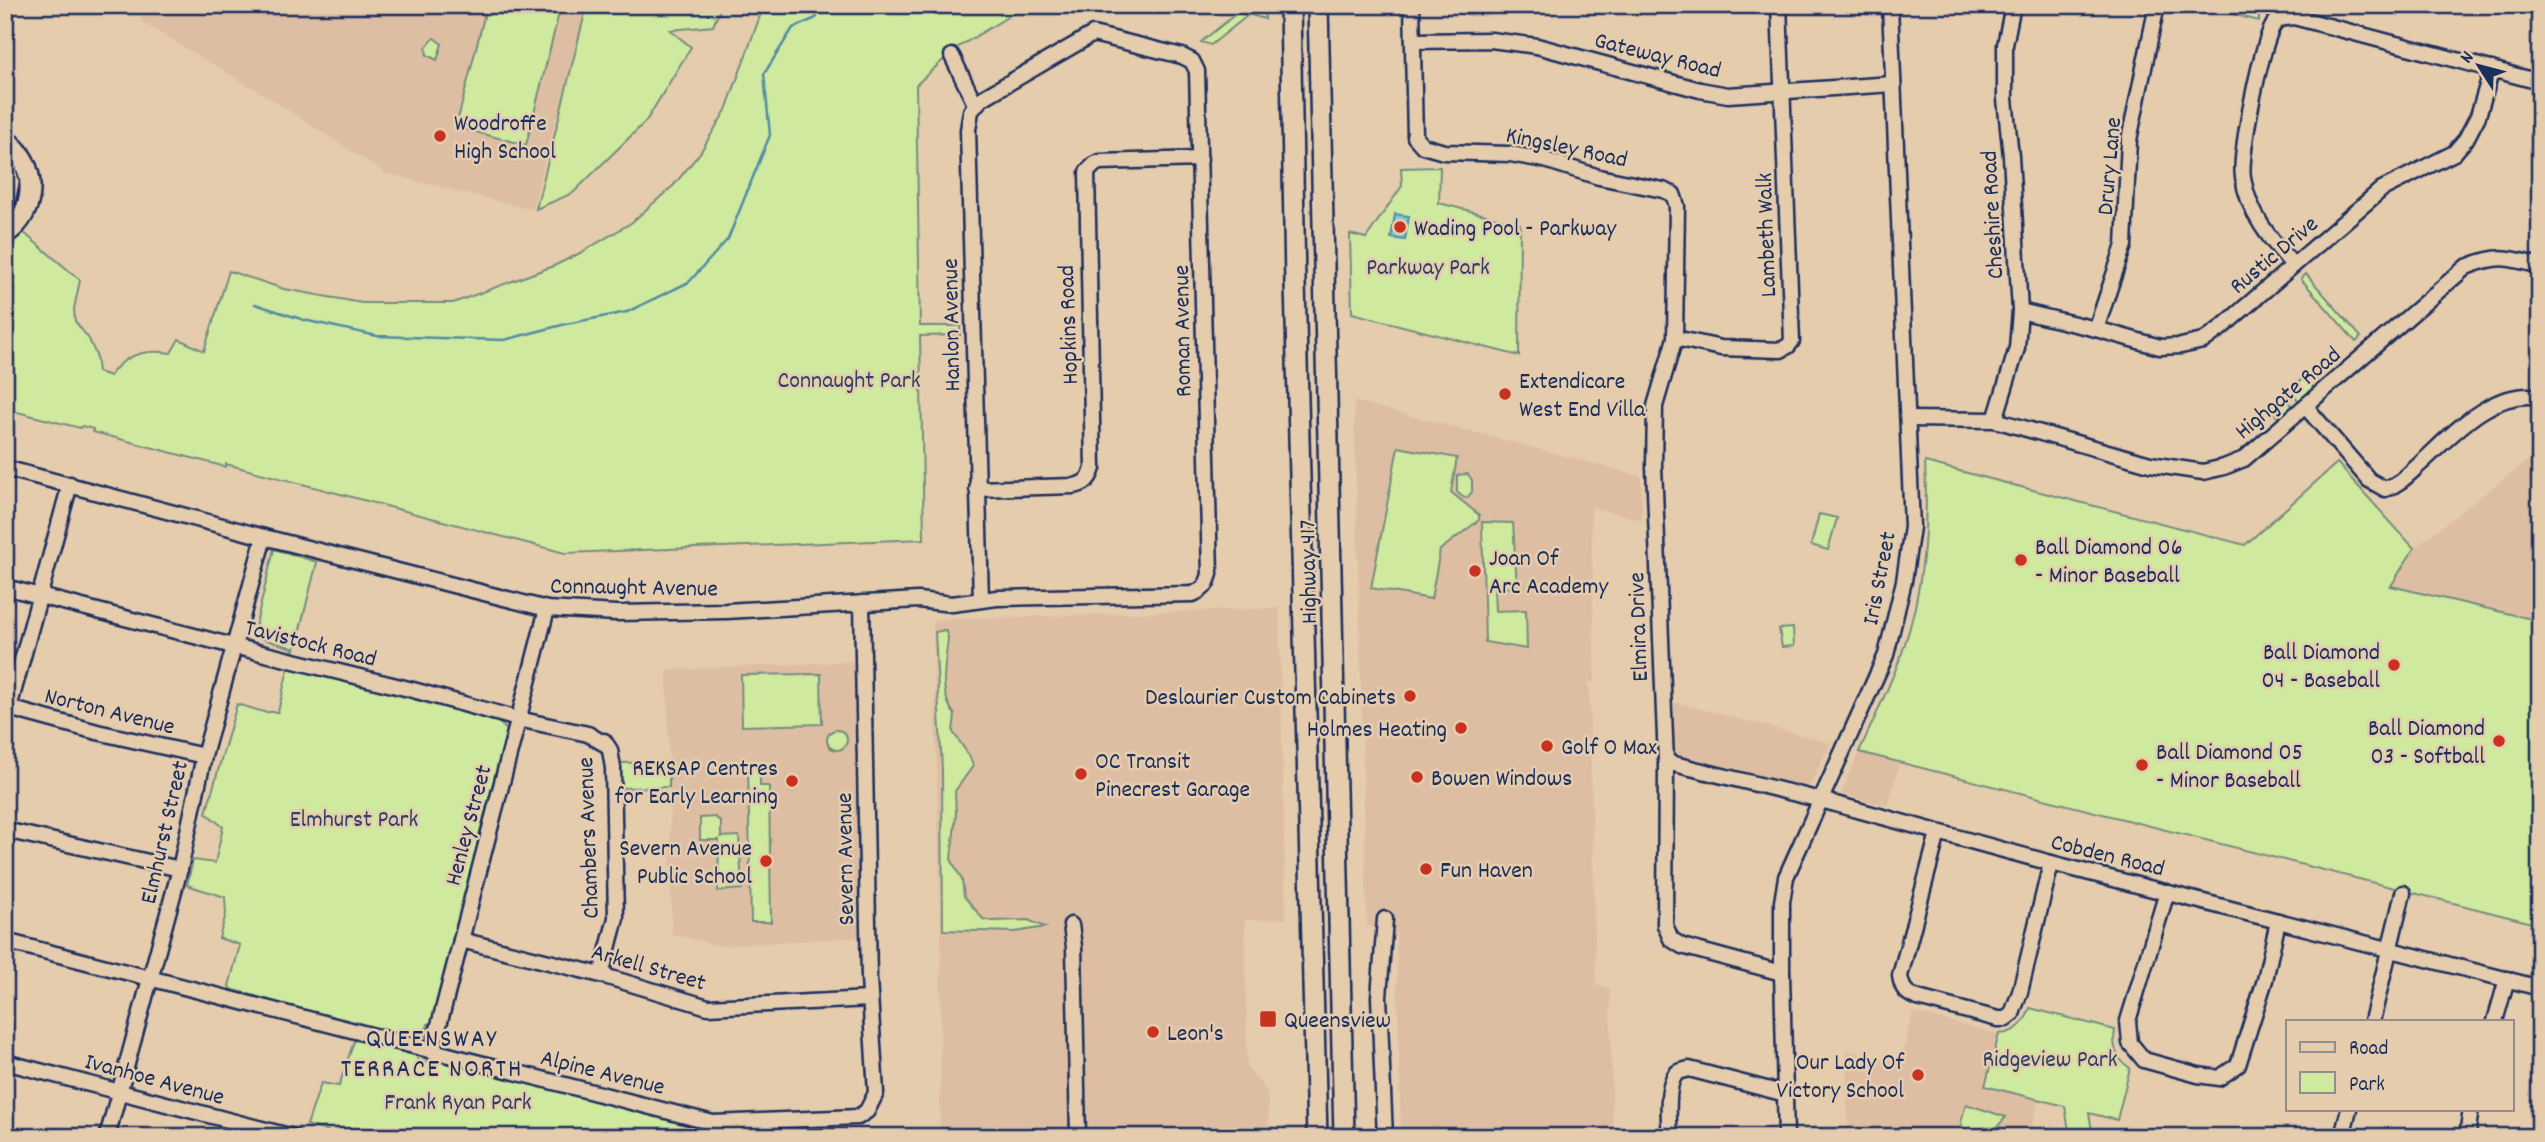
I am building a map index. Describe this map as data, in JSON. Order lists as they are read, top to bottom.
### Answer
{
  "streets": {
    "highway": ["Highway 417"],
    "street": [
      "Gateway Road",
      "Kingsley Road",
      "Drury Lane",
      "Cheshire Road",
      "Lambeth Walk",
      "Rustic Drive",
      "Hanlon Avenue",
      "Hopkins Road",
      "Roman Avenue",
      "Highgate Road",
      "Iris Street",
      "Connaught Avenue",
      "Elmira Drive",
      "Tavistock Road",
      "Norton Avenue",
      "Henley Street",
      "Elmhurst Street",
      "Chambers Avenue",
      "Cobden Road",
      "Severn Avenue",
      "Arkell Street",
      "Alpine Avenue",
      "Ivanhoe Avenue"
    ]
  },
  "crossings": [
    ["Gateway Road", "Kingsley Road"],
    ["Gateway Road", "Lambeth Walk"],
    ["Gateway Road", "Iris Street"],
    ["Kingsley Road", "Elmira Drive"],
    ["Drury Lane", "Rustic Drive"],
    ["Cheshire Road", "Rustic Drive"],
    ["Cheshire Road", "Highgate Road"],
    ["Lambeth Walk", "Elmira Drive"],
    ["Hanlon Avenue", "Hopkins Road"],
    ["Hanlon Avenue", "Roman Avenue"],
    ["Hanlon Avenue", "Connaught Avenue"],
    ["Hopkins Road", "Roman Avenue"],
    ["Roman Avenue", "Connaught Avenue"],
    ["Highgate Road", "Iris Street"],
    ["Iris Street", "Elmira Drive"],
    ["Iris Street", "Cobden Road"],
    ["Connaught Avenue", "Henley Street"],
    ["Connaught Avenue", "Elmhurst Street"],
    ["Connaught Avenue", "Severn Avenue"],
    ["Elmira Drive", "Cobden Road"],
    ["Tavistock Road", "Henley Street"],
    ["Tavistock Road", "Elmhurst Street"],
    ["Tavistock Road", "Chambers Avenue"],
    ["Norton Avenue", "Elmhurst Street"],
    ["Henley Street", "Arkell Street"],
    ["Henley Street", "Alpine Avenue"],
    ["Elmhurst Street", "Alpine Avenue"],
    ["Elmhurst Street", "Ivanhoe Avenue"],
    ["Chambers Avenue", "Arkell Street"],
    ["Severn Avenue", "Arkell Street"],
    ["Severn Avenue", "Alpine Avenue"]
  ],
  "districts": ["QUEENSWAY TERRACE NORTH"],
  "parks": [
    "Parkway Park",
    "Connaught Park",
    "Elmhurst Park",
    "Ridgeview Park",
    "Frank Ryan Park"
  ],
  "places": {
    "other": [
      "Woodroffe High School",
      "Wading Pool - Parkway",
      "Extendicare West End Villa",
      "Ball Diamond 06 - Minor Baseball",
      "Joan Of Arc Academy",
      "Ball Diamond 04 - Baseball",
      "Deslaurier Custom Cabinets",
      "Holmes Heating",
      "Ball Diamond 03 - Softball",
      "Golf O Max",
      "Ball Diamond 05 - Minor Baseball",
      "OC Transit Pinecrest Garage",
      "Bowen Windows",
      "REKSAP Centres for Early Learning",
      "Severn Avenue Public School",
      "Fun Haven",
      "Leon's",
      "Our Lady Of Victory School"
    ],
    "transit": ["Queensview"]
  },
  "legend": ["Road", "Park"],
  "north": "top left"
}
